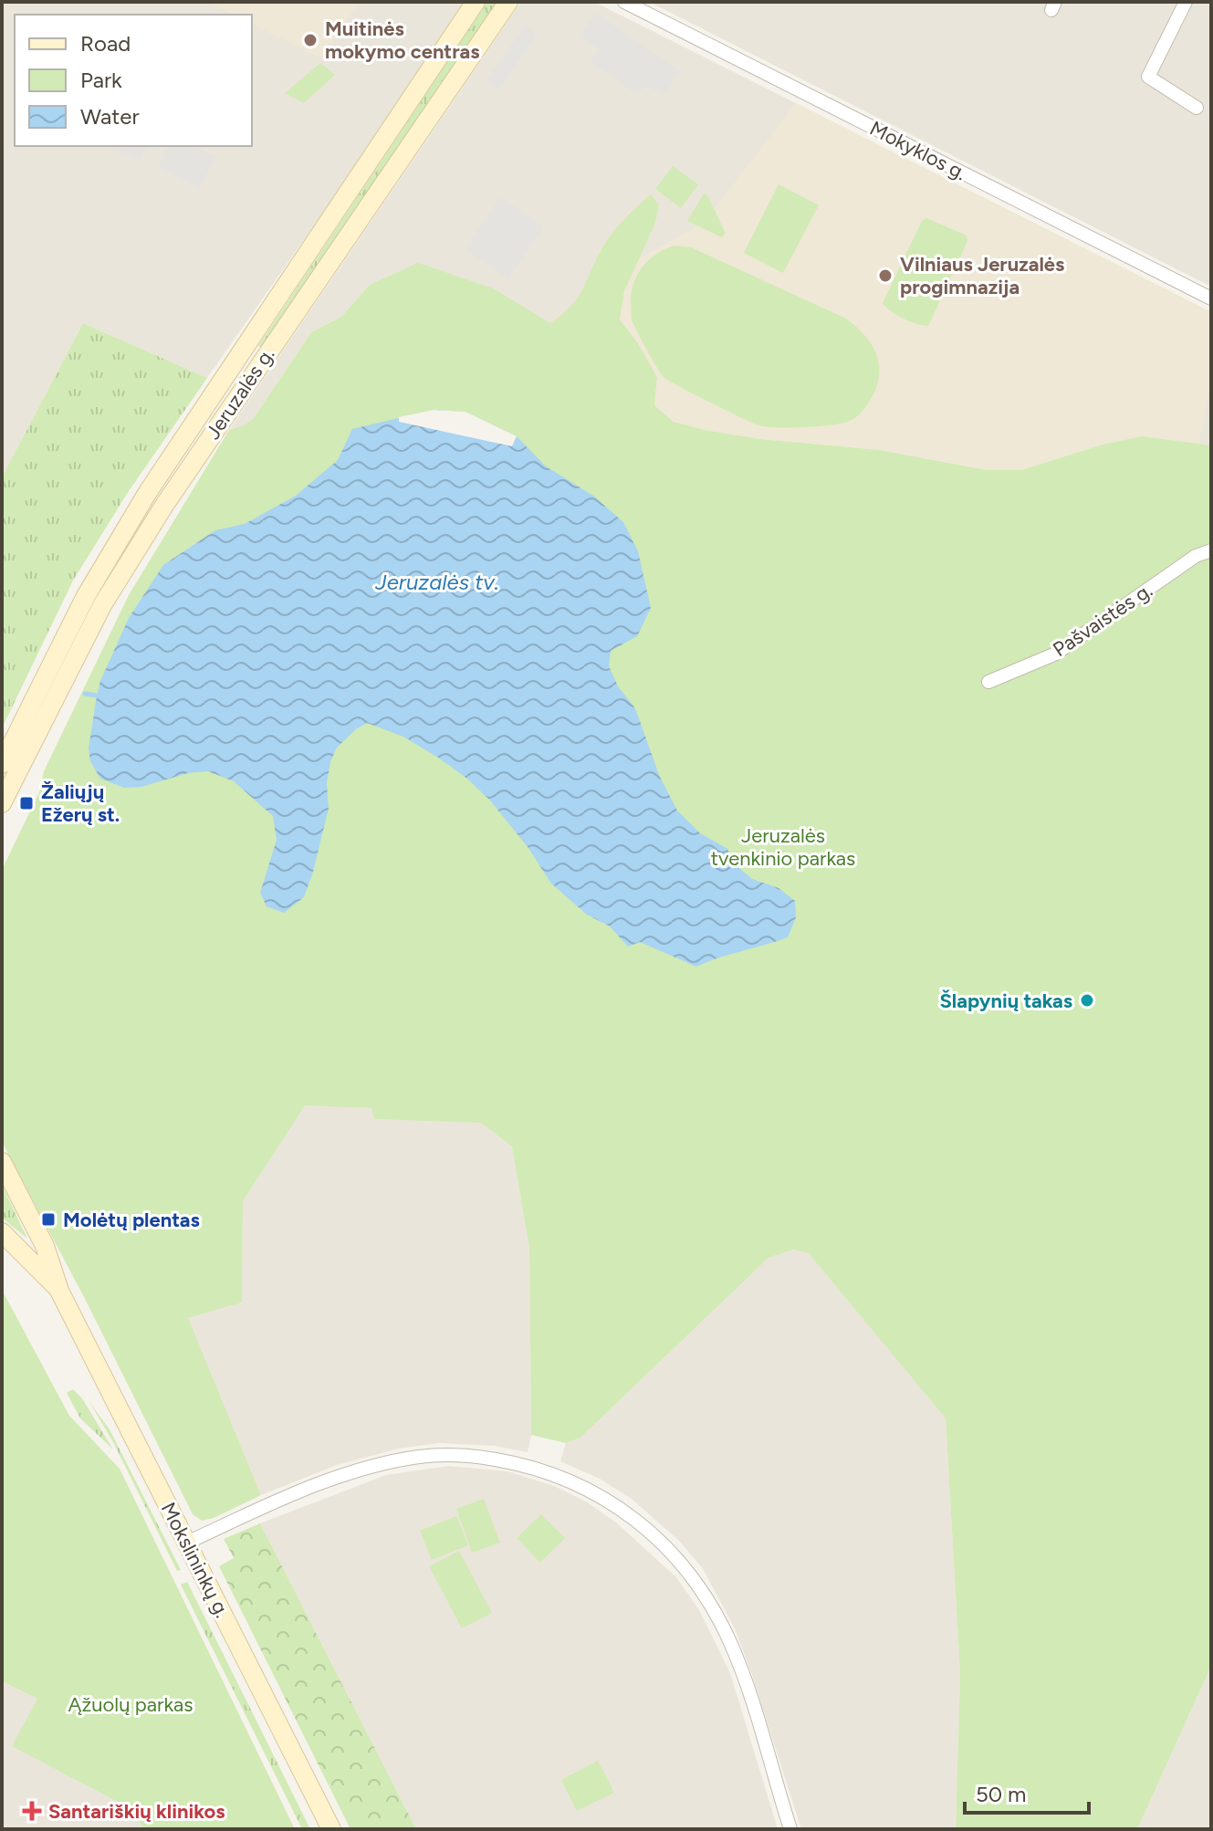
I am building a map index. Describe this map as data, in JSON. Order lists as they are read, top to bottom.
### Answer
{
  "streets": {
    "main road": ["Jeruzalės g.", "Mokslininkų g."],
    "street": ["Mokyklos g.", "Pašvaistės g."]
  },
  "water": ["Jeruzalės tv."],
  "parks": ["Jeruzalės tvenkinio parkas", "Ąžuolų parkas"],
  "places": {
    "other": ["Muitinės mokymo centras", "Vilniaus Jeruzalės progimnazija", "Šlapynių takas"],
    "transit": ["Žaliųjų Ežerų st.", "Molėtų plentas"],
    "health": ["Santariškių klinikos"]
  },
  "legend": ["Road", "Park", "Water"],
  "scale_bar": "50 m"
}
